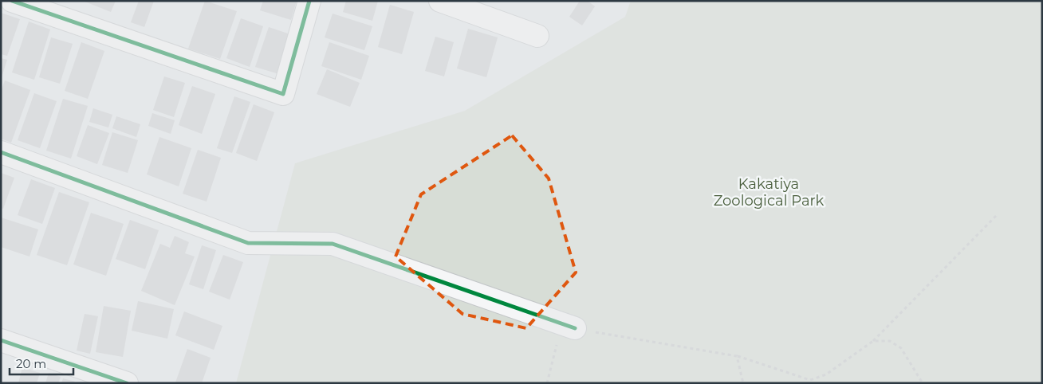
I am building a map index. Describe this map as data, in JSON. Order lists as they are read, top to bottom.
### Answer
{
  "parks": ["Kakatiya Zoological Park"],
  "scale_bar": "20 m"
}
